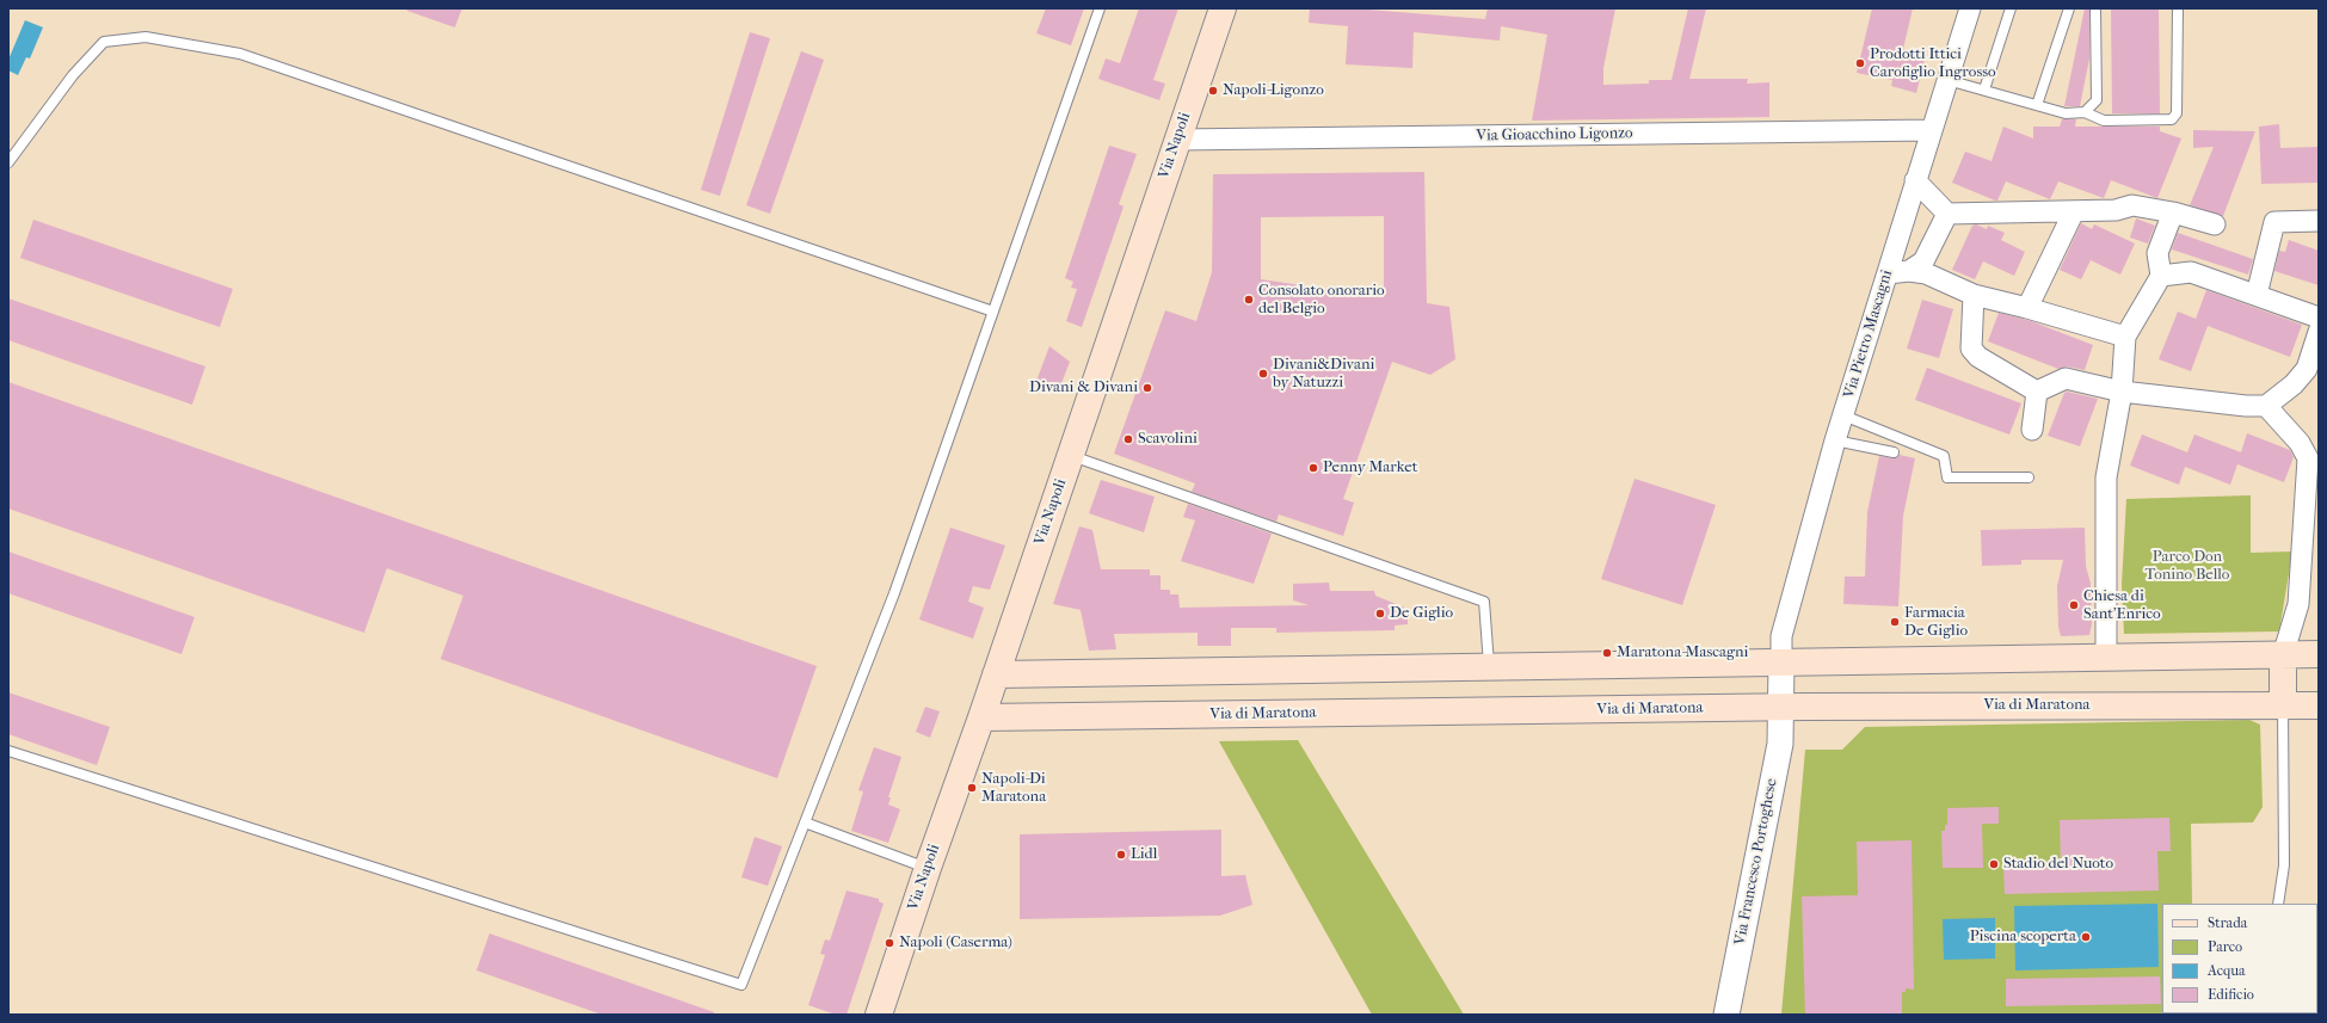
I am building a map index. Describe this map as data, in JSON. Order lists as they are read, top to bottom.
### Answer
{
  "streets": {
    "main road": ["Via Napoli", "Via di Maratona"],
    "street": ["Via Gioacchino Ligonzo", "Via Pietro Mascagni", "Via Francesco Portoghese"]
  },
  "crossings": [
    ["Via Gioacchino Ligonzo", "Via Napoli"],
    ["Via Gioacchino Ligonzo", "Via Pietro Mascagni"],
    ["Via Napoli", "Via di Maratona"],
    ["Via Pietro Mascagni", "Via Francesco Portoghese"],
    ["Via di Maratona", "Via Francesco Portoghese"]
  ],
  "parks": ["Parco Don Tonino Bello"],
  "places": [
    "Prodotti Ittici Carofiglio Ingrosso",
    "Napoli-Ligonzo",
    "Consolato onorario del Belgio",
    "Divani&Divani by Natuzzi",
    "Divani & Divani",
    "Scavolini",
    "Penny Market",
    "Chiesa di Sant'Enrico",
    "De Giglio",
    "Farmacia De Giglio",
    "Maratona-Mascagni",
    "Napoli-Di Maratona",
    "Lidl",
    "Stadio del Nuoto",
    "Piscina scoperta",
    "Napoli (Caserma)"
  ],
  "legend": [
    "Strada",
    "Parco",
    "Acqua",
    "Edificio"
  ]
}
